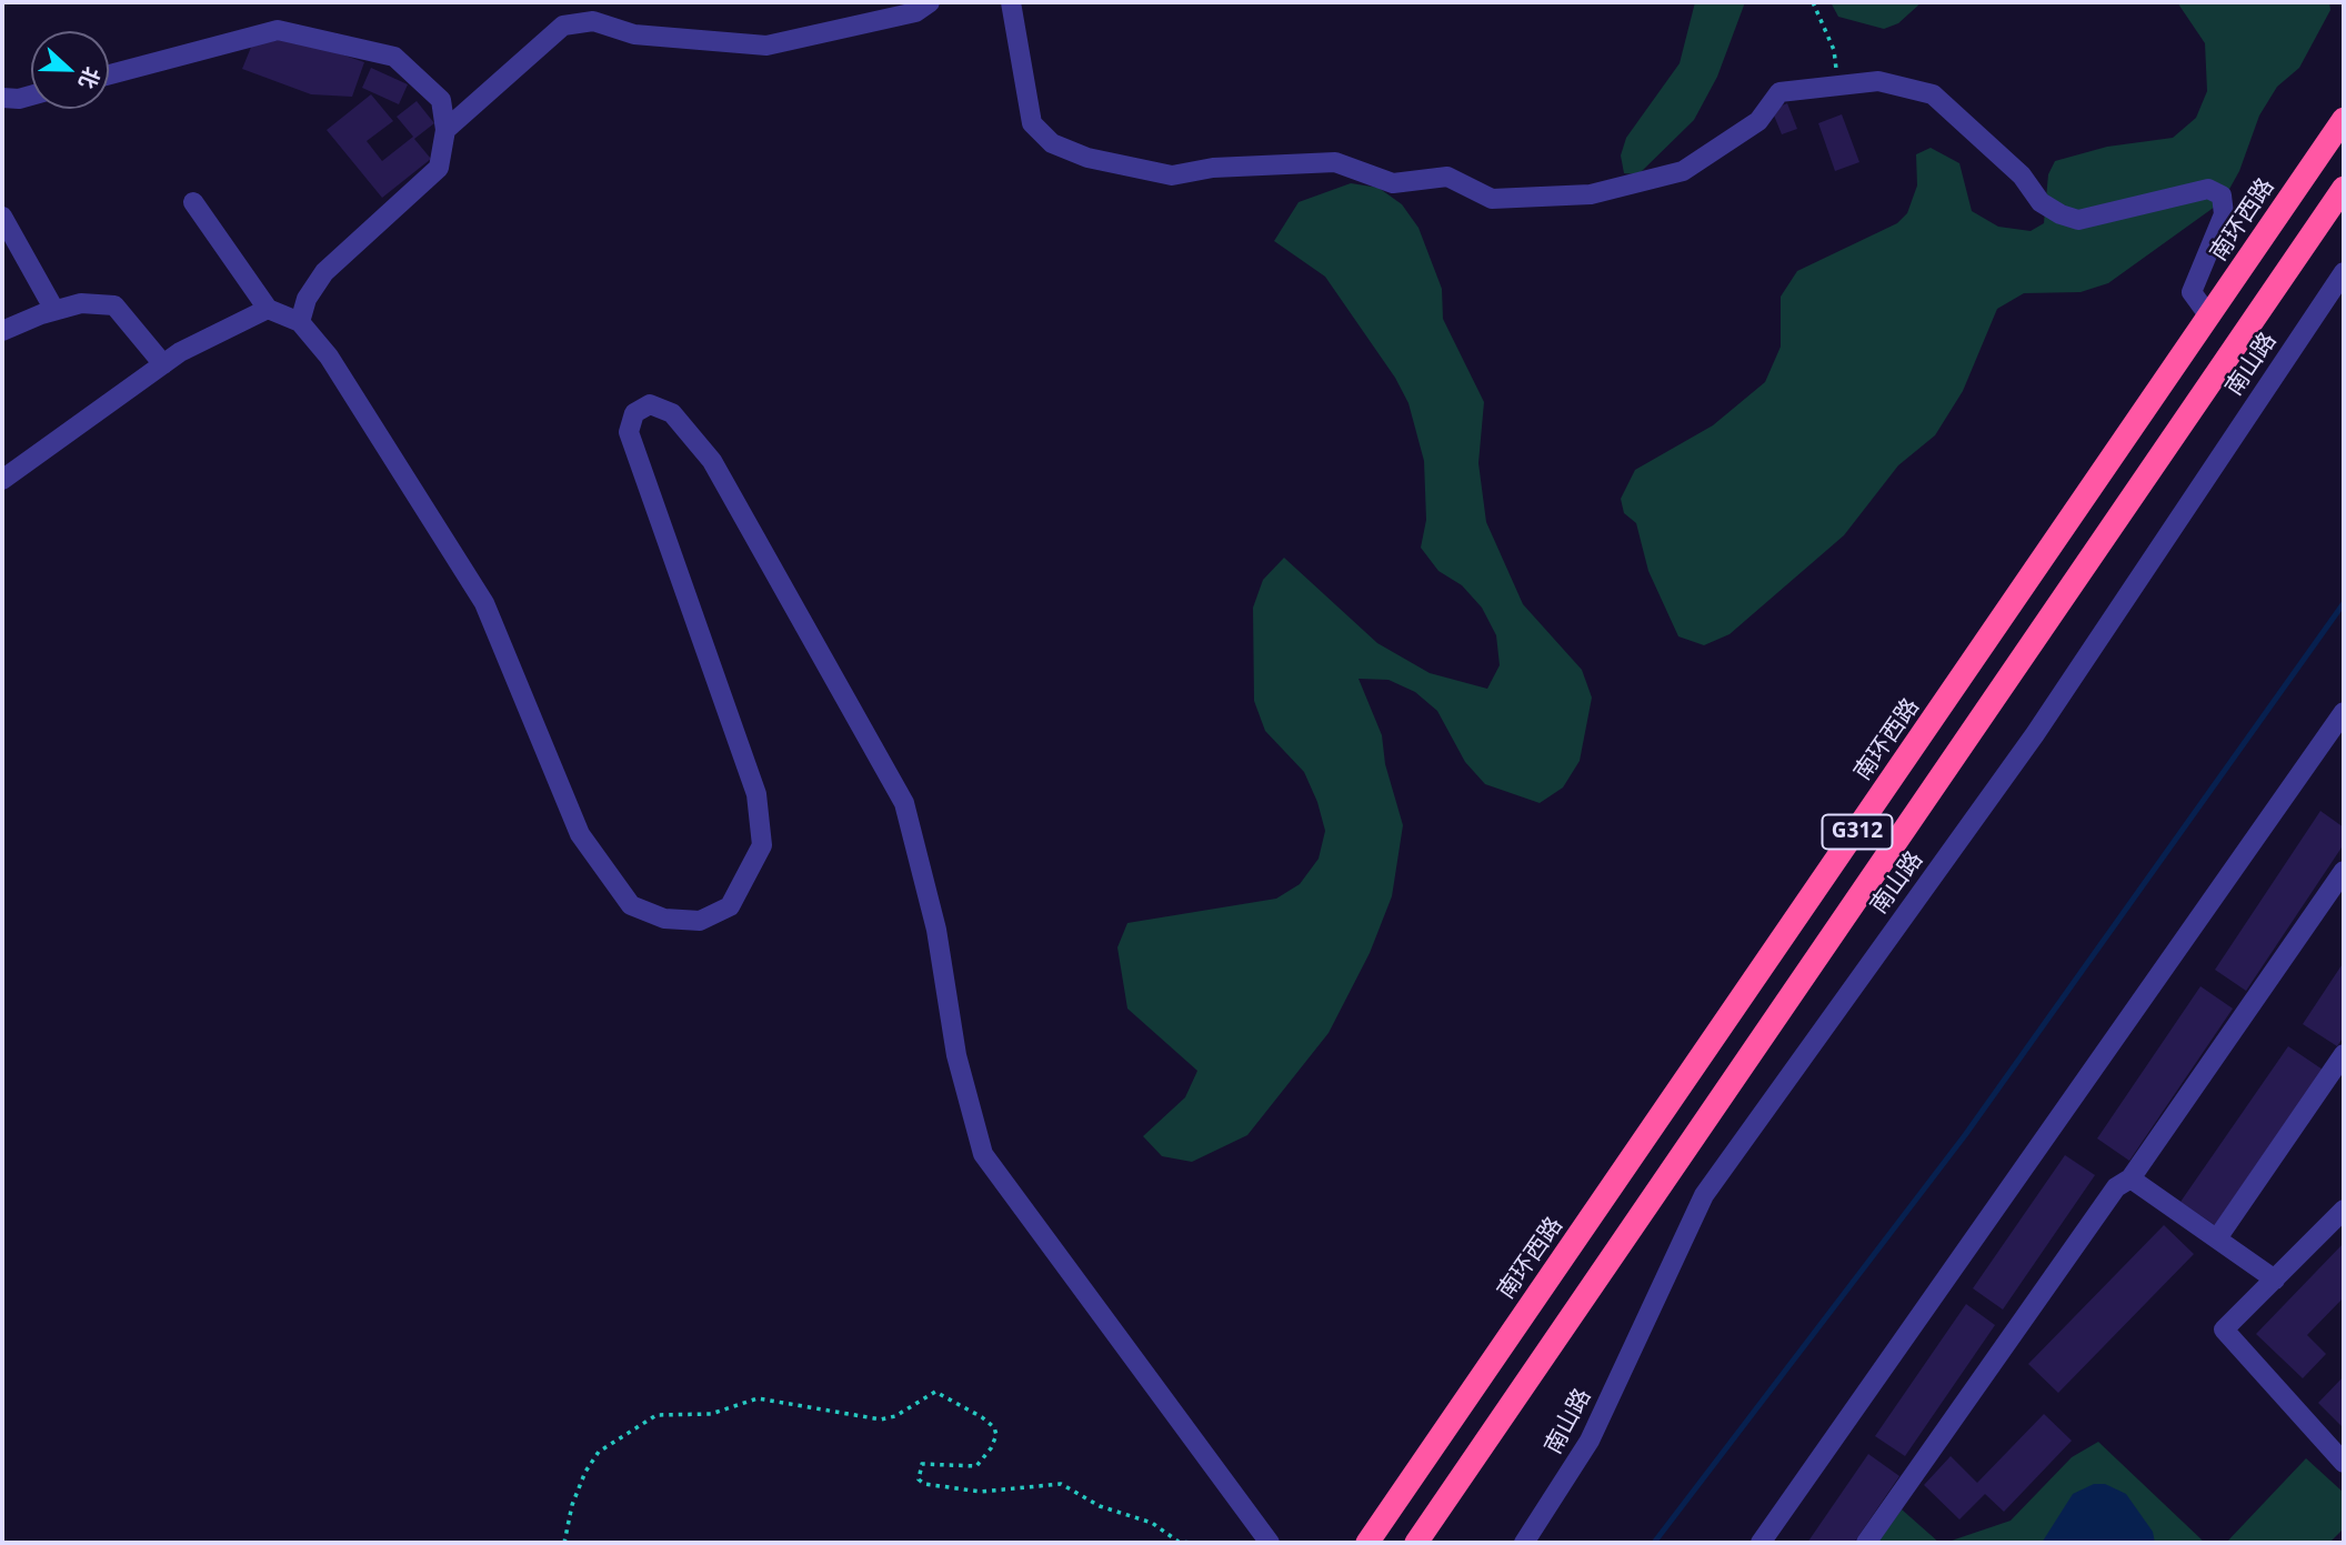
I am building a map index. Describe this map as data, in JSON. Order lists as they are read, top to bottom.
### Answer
{
  "streets": {
    "highway": ["南环西路", "G312"],
    "street": ["南山路"]
  },
  "north": "right"
}
